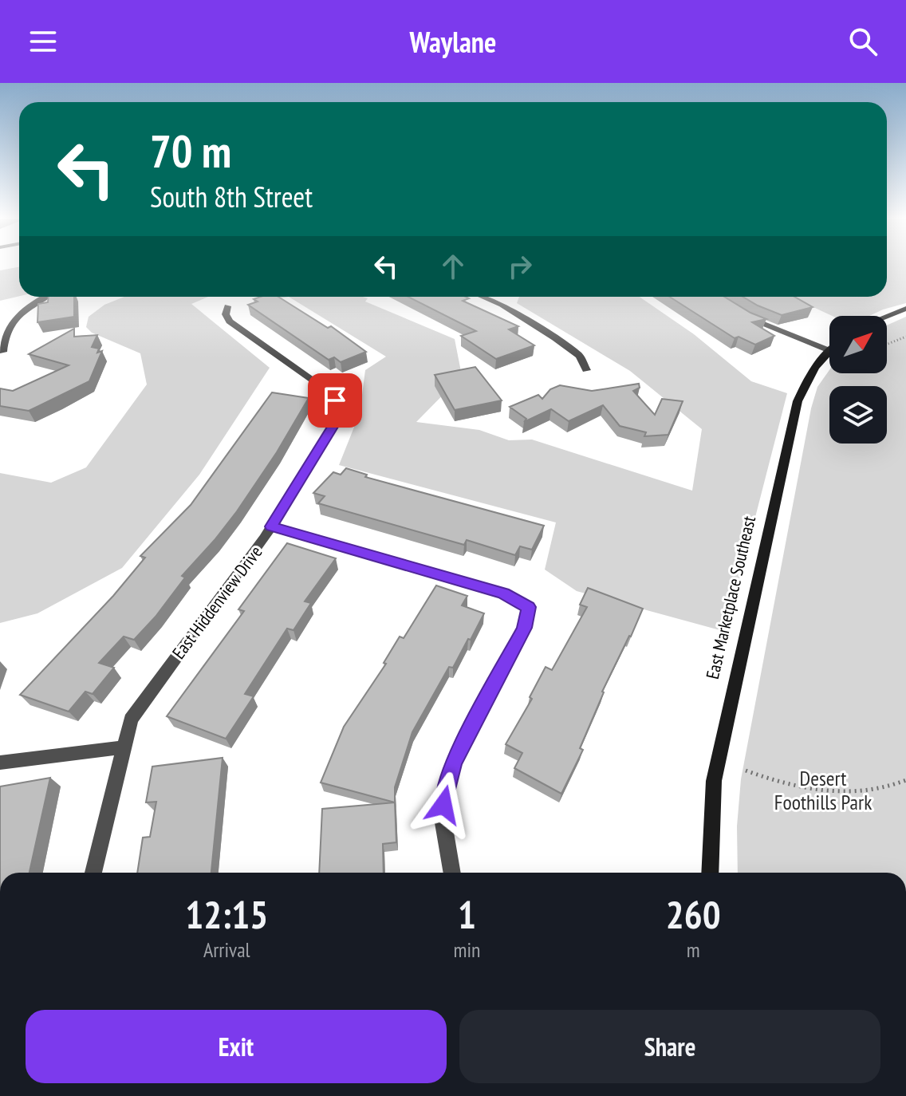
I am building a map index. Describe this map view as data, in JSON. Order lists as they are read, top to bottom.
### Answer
{
  "streets": {
    "street": ["East Marketplace Southeast", "East Hiddenview Drive"]
  },
  "parks": ["Desert Foothills Park"],
  "north": "top right",
  "page": {
    "header": "Waylane",
    "turn": ["70 m", "South 8th Street"],
    "eta": [
      "12:15",
      "Arrival",
      "1",
      "min",
      "260",
      "m"
    ],
    "buttons": ["Exit", "Share"]
  }
}
